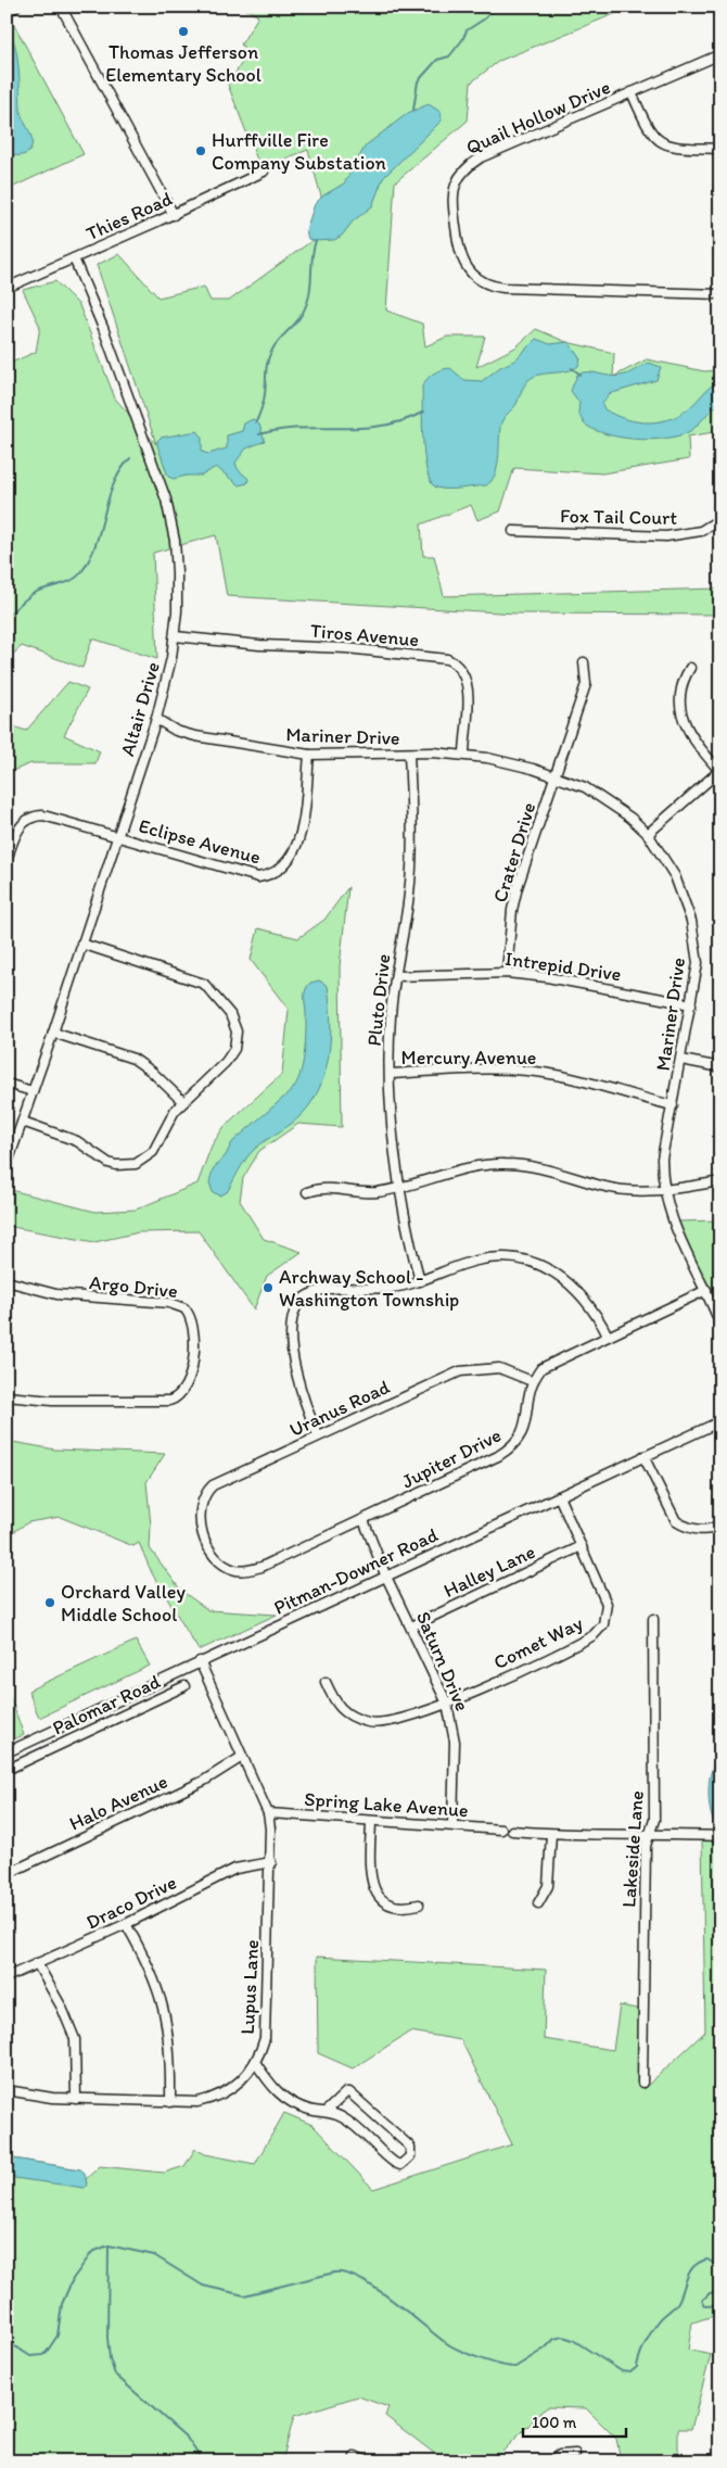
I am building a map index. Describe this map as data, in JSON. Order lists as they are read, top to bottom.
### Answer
{
  "streets": {
    "street": [
      "Quail Hollow Drive",
      "Thies Road",
      "Fox Tail Court",
      "Tiros Avenue",
      "Altair Drive",
      "Mariner Drive",
      "Eclipse Avenue",
      "Crater Drive",
      "Intrepid Drive",
      "Pluto Drive",
      "Mercury Avenue",
      "Argo Drive",
      "Uranus Road",
      "Jupiter Drive",
      "Pitman-Downer Road",
      "Halley Lane",
      "Comet Way",
      "Saturn Drive",
      "Palomar Road",
      "Halo Avenue",
      "Spring Lake Avenue",
      "Lakeside Lane",
      "Draco Drive",
      "Lupus Lane"
    ]
  },
  "crossings": [
    ["Thies Road", "Altair Drive"],
    ["Tiros Avenue", "Altair Drive"],
    ["Tiros Avenue", "Mariner Drive"],
    ["Altair Drive", "Mariner Drive"],
    ["Altair Drive", "Eclipse Avenue"],
    ["Mariner Drive", "Eclipse Avenue"],
    ["Mariner Drive", "Crater Drive"],
    ["Mariner Drive", "Intrepid Drive"],
    ["Mariner Drive", "Pluto Drive"],
    ["Mariner Drive", "Mercury Avenue"],
    ["Crater Drive", "Intrepid Drive"],
    ["Intrepid Drive", "Pluto Drive"],
    ["Pluto Drive", "Mercury Avenue"],
    ["Uranus Road", "Jupiter Drive"],
    ["Jupiter Drive", "Saturn Drive"],
    ["Pitman-Downer Road", "Comet Way"],
    ["Pitman-Downer Road", "Saturn Drive"],
    ["Pitman-Downer Road", "Palomar Road"],
    ["Pitman-Downer Road", "Lupus Lane"],
    ["Halley Lane", "Comet Way"],
    ["Halley Lane", "Saturn Drive"],
    ["Comet Way", "Saturn Drive"],
    ["Saturn Drive", "Spring Lake Avenue"],
    ["Halo Avenue", "Lupus Lane"],
    ["Spring Lake Avenue", "Lupus Lane"],
    ["Draco Drive", "Lupus Lane"]
  ],
  "places": [
    "Thomas Jefferson Elementary School",
    "Hurffville Fire Company Substation",
    "Archway School - Washington Township",
    "Orchard Valley Middle School"
  ],
  "scale_bar": "100 m"
}
